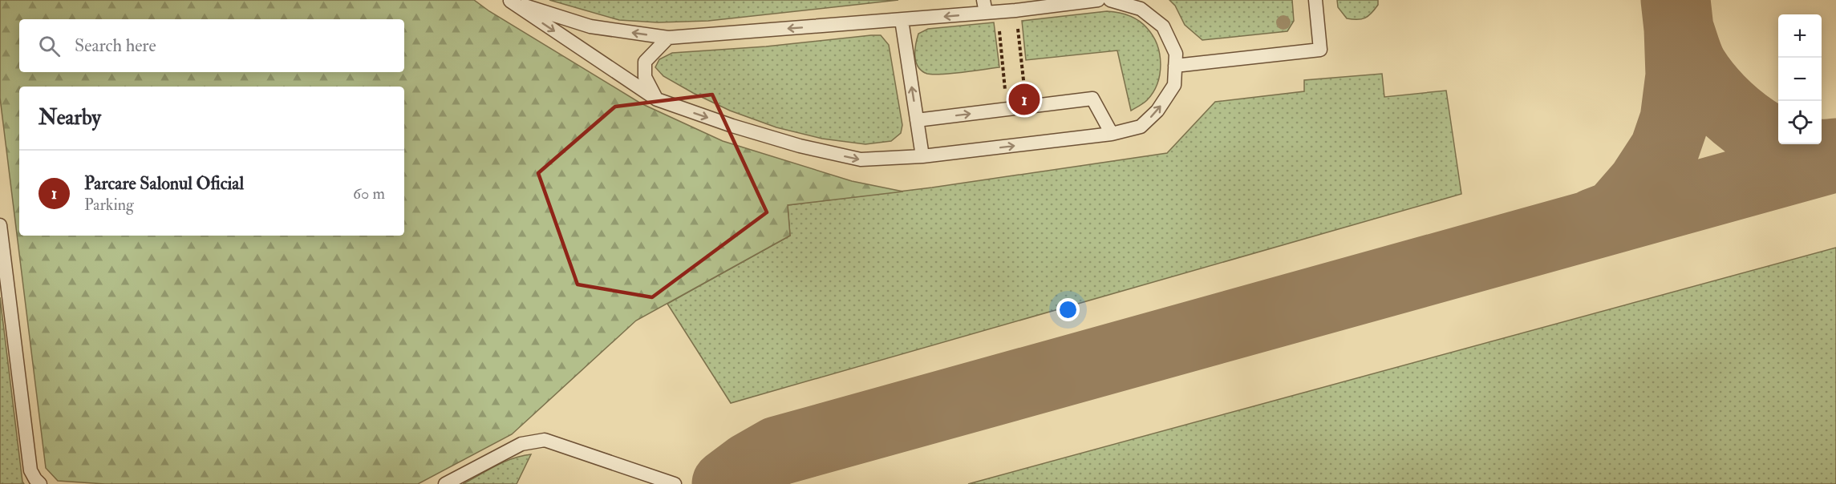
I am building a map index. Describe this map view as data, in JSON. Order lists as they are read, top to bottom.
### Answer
{
  "page": {
    "map_buttons": ["+", "−"],
    "search": "Search here",
    "pins": "1",
    "heading": "Nearby",
    "list": [
      {
        "mark": "1",
        "name": "Parcare Salonul Oficial",
        "note": "Parking",
        "value": "60 m"
      }
    ]
  }
}
